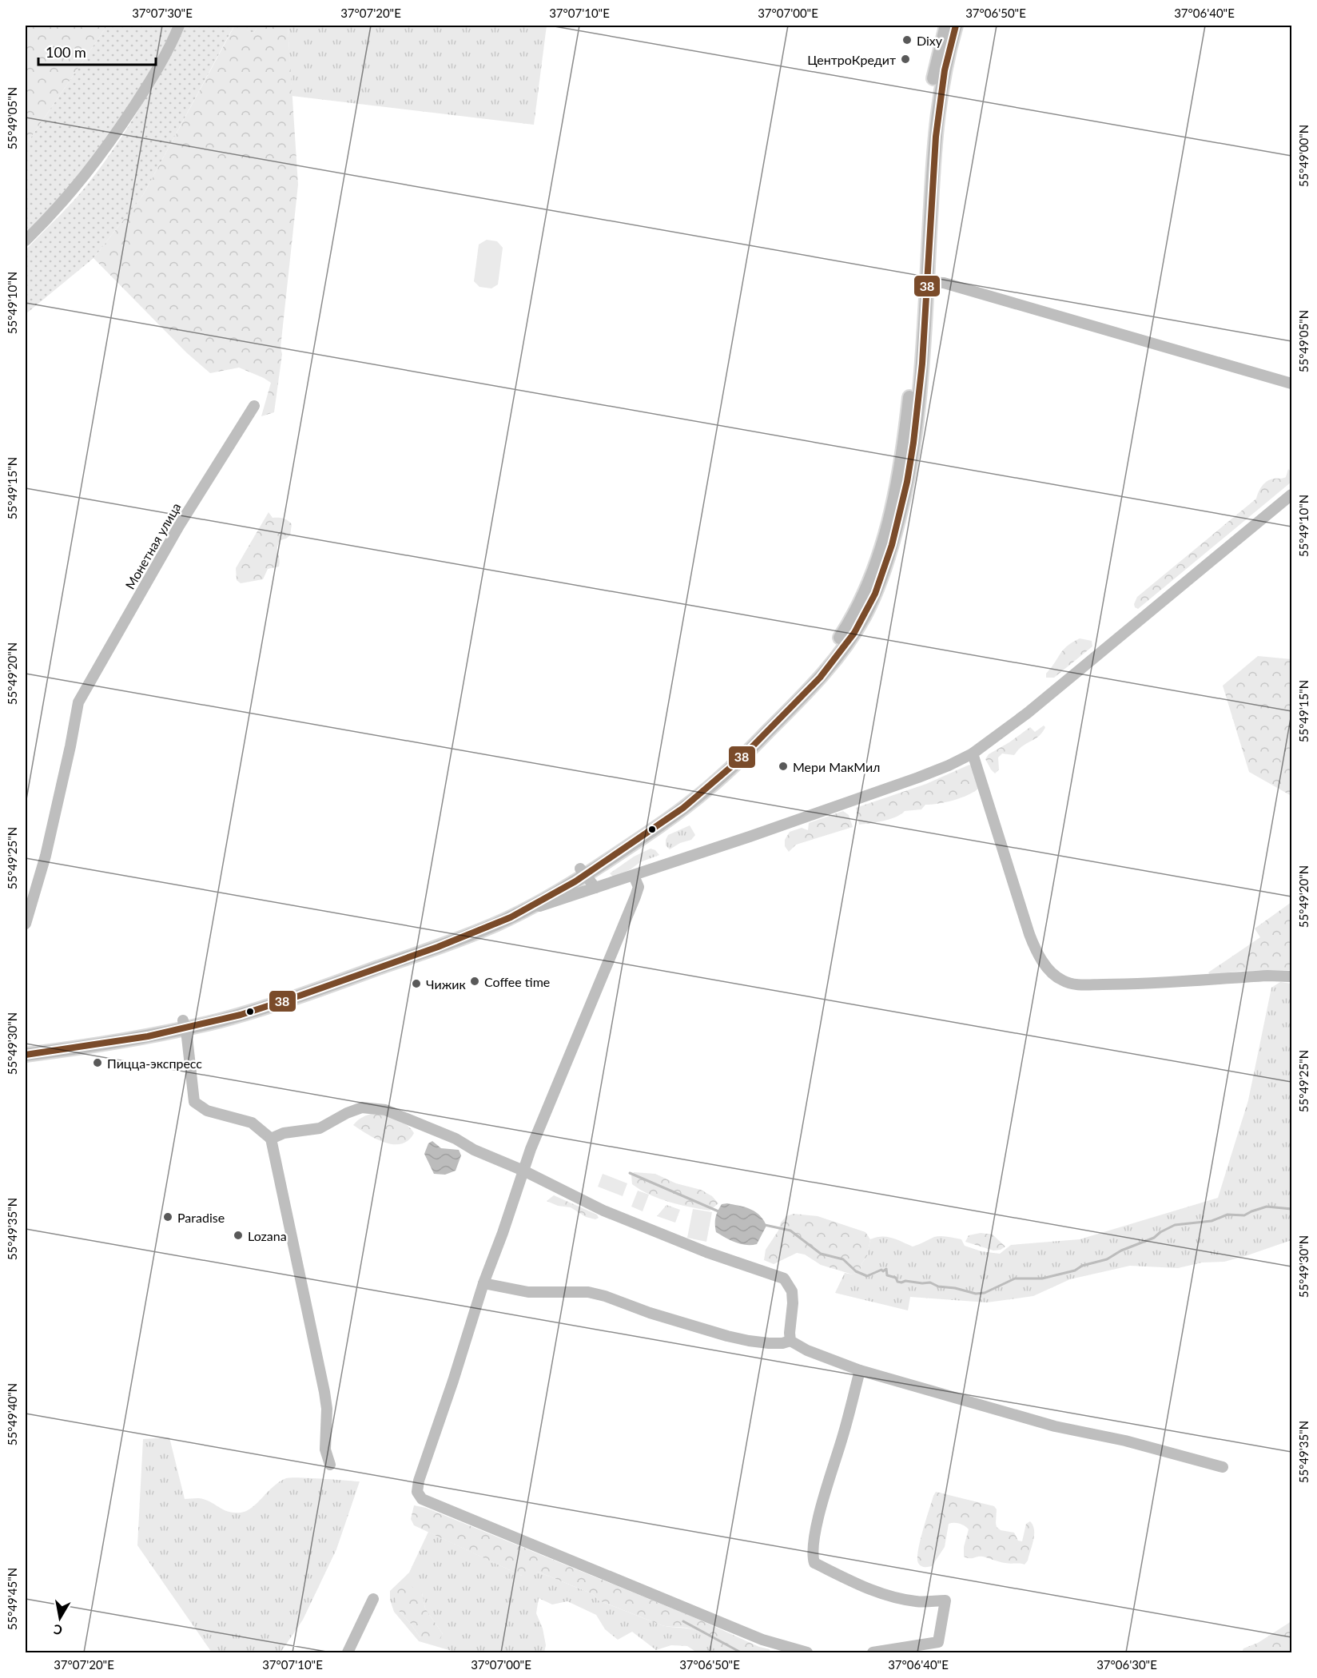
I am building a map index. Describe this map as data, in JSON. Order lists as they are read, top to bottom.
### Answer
{
  "streets": {
    "street": ["Монетная улица"]
  },
  "places": [
    "Dixy",
    "ЦентроКредит",
    "Мери МакМил",
    "Coffee time",
    "Чижик",
    "Пицца-экспресс",
    "Paradise",
    "Lozana"
  ],
  "lines": ["transit line 38"],
  "scale_bar": "100 m",
  "north": "bottom",
  "coordinates": [
    "37°07'30\"E",
    "37°07'20\"E",
    "37°07'10\"E",
    "37°07'00\"E",
    "37°06'50\"E",
    "37°06'40\"E",
    "55°49'05\"N",
    "55°49'00\"N",
    "55°49'10\"N",
    "55°49'15\"N",
    "55°49'20\"N",
    "55°49'25\"N",
    "55°49'30\"N",
    "55°49'35\"N",
    "55°49'40\"N",
    "55°49'45\"N",
    "37°06'30\"E"
  ]
}
